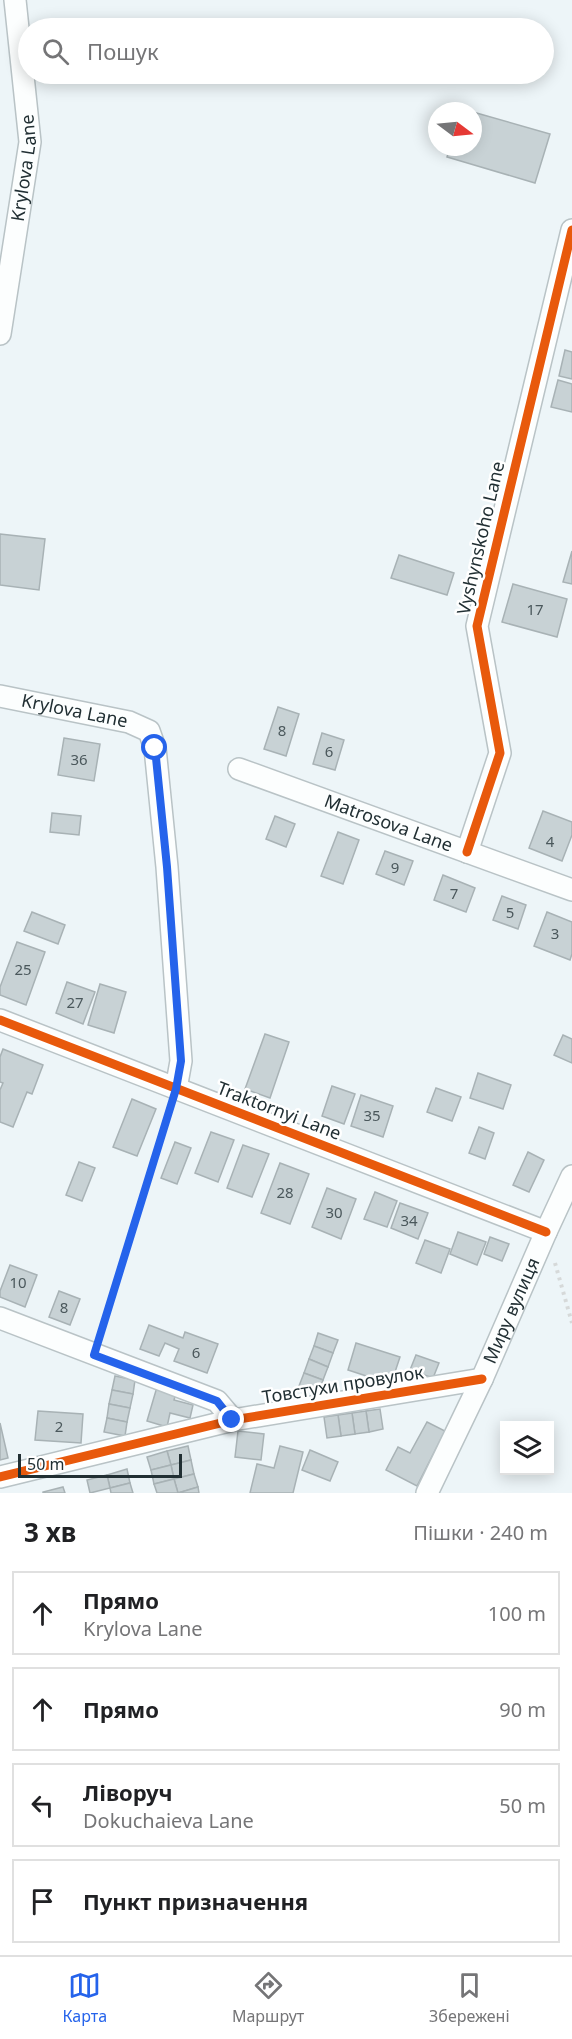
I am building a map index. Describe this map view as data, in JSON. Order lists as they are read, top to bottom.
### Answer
{
  "streets": {
    "street": [
      "Krylova Lane",
      "Vyshynskoho Lane",
      "Matrosova Lane",
      "Traktornyi Lane",
      "Миру вулиця",
      "Товстухи провулок"
    ]
  },
  "crossings": [
    ["Krylova Lane", "Traktornyi Lane"],
    ["Vyshynskoho Lane", "Matrosova Lane"],
    ["Traktornyi Lane", "Миру вулиця"],
    ["Миру вулиця", "Товстухи провулок"]
  ],
  "house_numbers": [
    "17",
    "8",
    "6",
    "36",
    "4",
    "9",
    "7",
    "5",
    "3",
    "25",
    "27",
    "35",
    "28",
    "30",
    "34",
    "10",
    "8",
    "6",
    "2"
  ],
  "scale_bar": "50 m",
  "north": "right",
  "page": {
    "search": "Пошук",
    "scale": "50 m",
    "heading": ["3 хв", "Пішки · 240 m"],
    "list": [
      ["Прямо", "Krylova Lane", "100 m"],
      ["Прямо", "90 m"],
      ["Ліворуч", "Dokuchaieva Lane", "50 m"],
      "Пункт призначення"
    ],
    "nav": ["Карта", "Маршрут", "Збережені"]
  }
}
